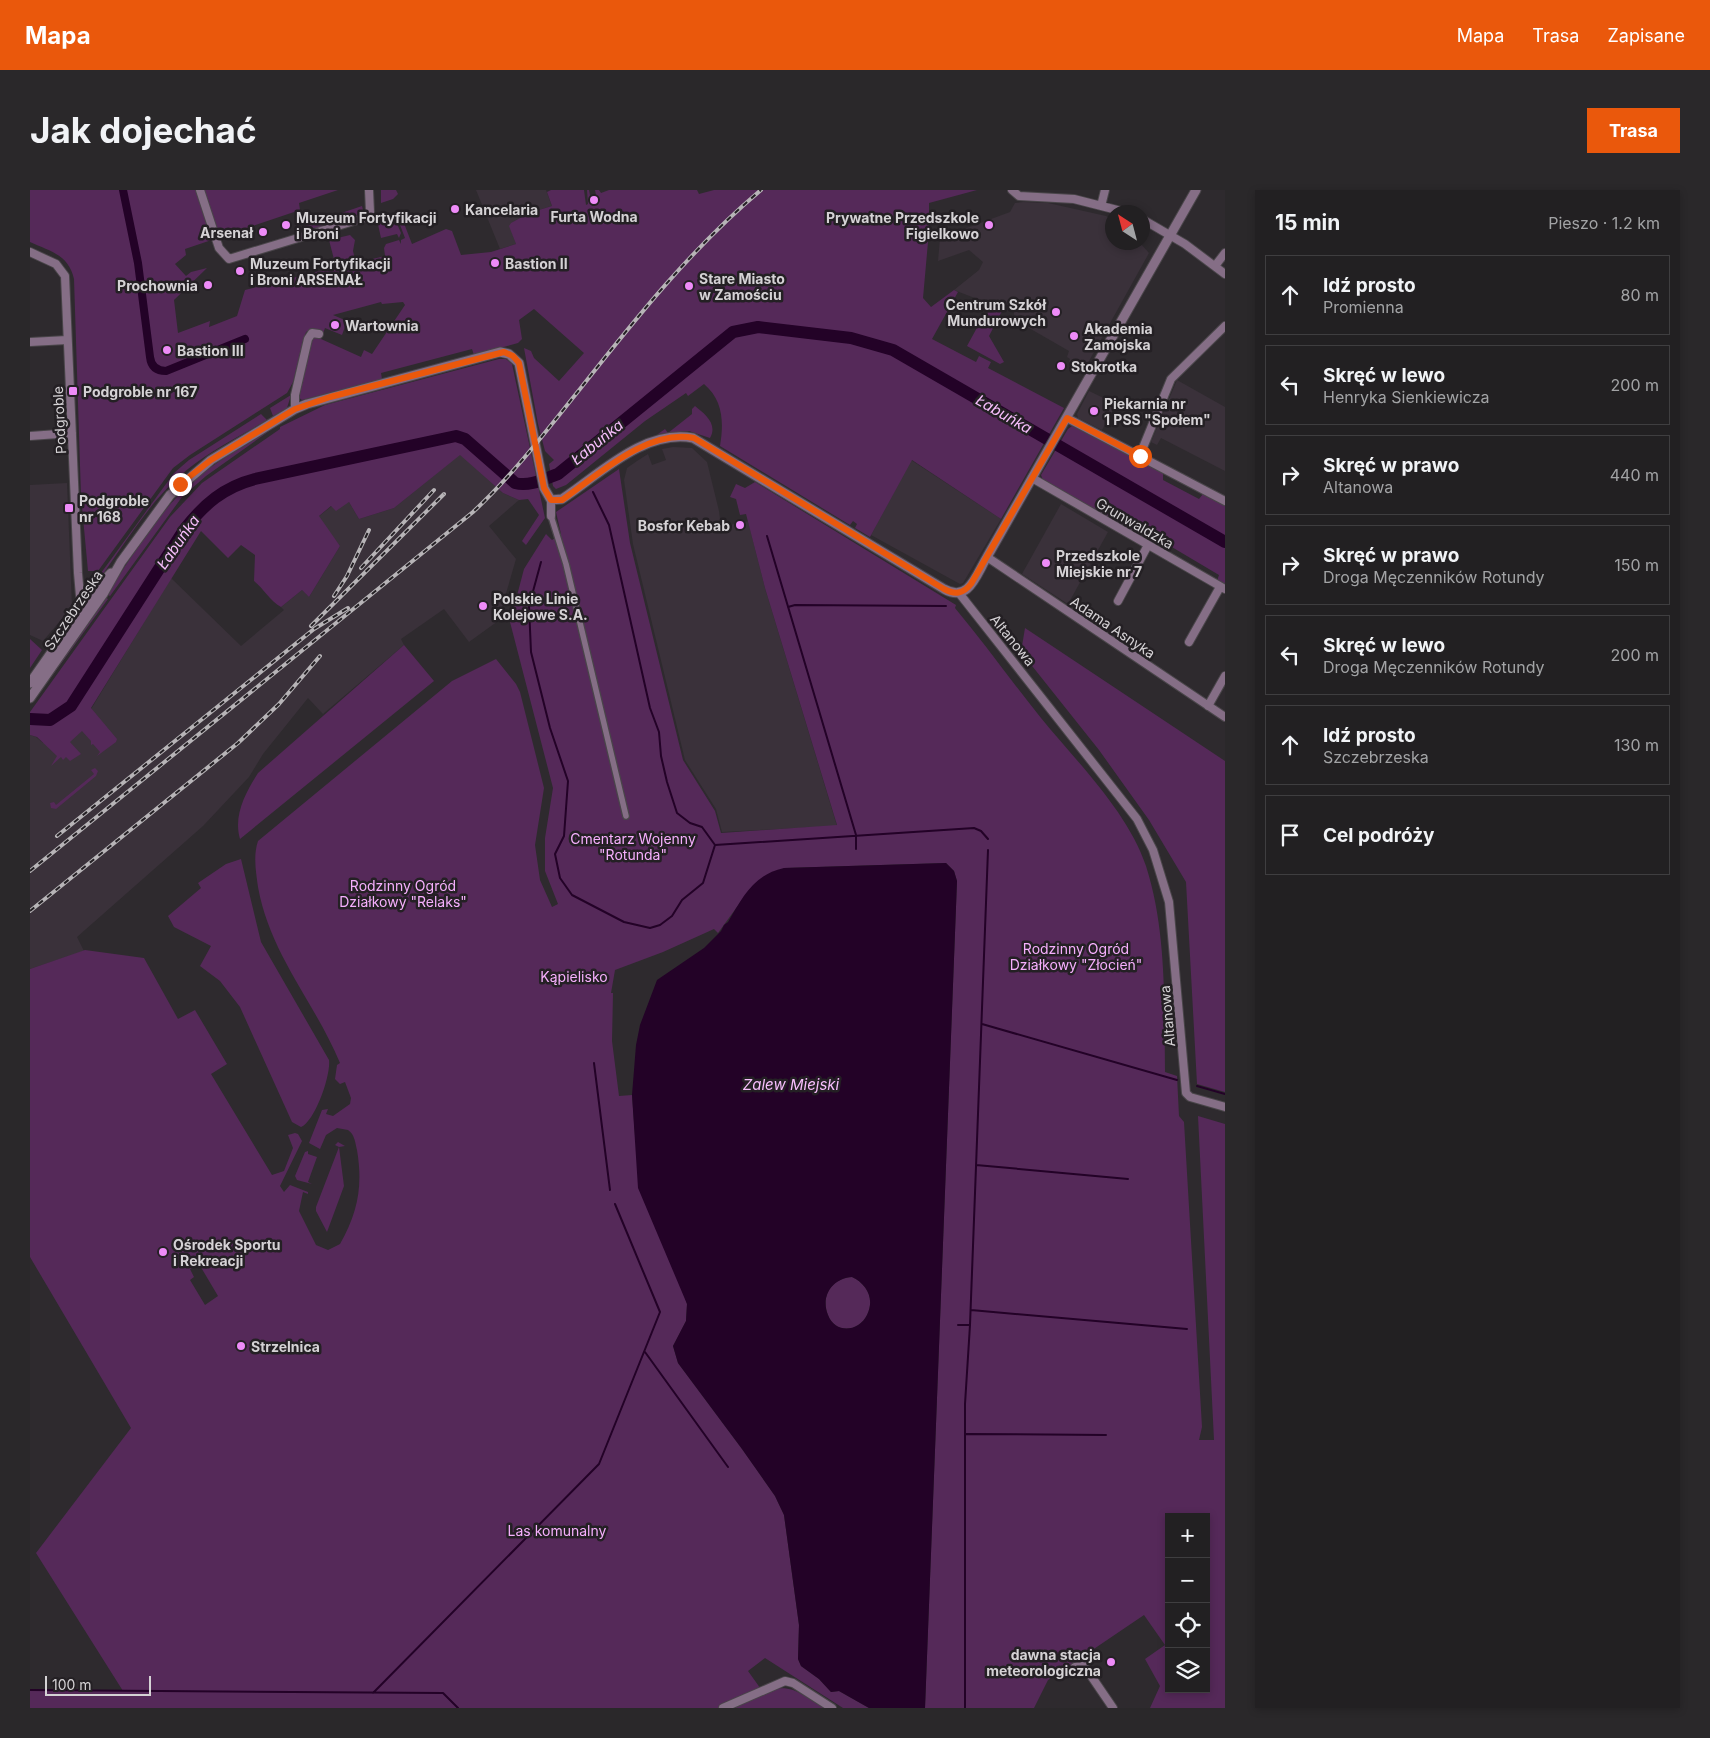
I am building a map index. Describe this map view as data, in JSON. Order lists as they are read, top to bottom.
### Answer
{
  "streets": {
    "street": [
      "Podgroble",
      "Grunwaldzka",
      "Szczebrzeska",
      "Adama Asnyka",
      "Altanowa"
    ]
  },
  "crossings": [
    ["Podgroble", "Szczebrzeska"]
  ],
  "water": ["Łabuńka", "Zalew Miejski"],
  "parks": [
    "Cmentarz Wojenny \"Rotunda\"",
    "Rodzinny Ogród Działkowy \"Relaks\"",
    "Rodzinny Ogród Działkowy \"Złocień\"",
    "Kąpielisko",
    "Las komunalny"
  ],
  "places": {
    "other": [
      "Furta Wodna",
      "Kancelaria",
      "Muzeum Fortyfikacji i Broni",
      "Prywatne Przedszkole Figielkowo",
      "Arsenał",
      "Bastion II",
      "Muzeum Fortyfikacji i Broni ARSENAŁ",
      "Prochownia",
      "Stare Miasto w Zamościu",
      "Centrum Szkół Mundurowych",
      "Wartownia",
      "Akademia Zamojska",
      "Bastion III",
      "Stokrotka",
      "Piekarnia nr 1 PSS \"Społem\"",
      "Bosfor Kebab",
      "Przedszkole Miejskie nr 7",
      "Polskie Linie Kolejowe S.A.",
      "Ośrodek Sportu i Rekreacji",
      "Strzelnica",
      "dawna stacja meteorologiczna"
    ],
    "transit": ["Podgroble nr 167", "Podgroble nr 168"]
  },
  "scale_bar": "100 m",
  "north": "top left",
  "page": {
    "header": "Mapa",
    "nav": ["Mapa", "Trasa", "Zapisane"],
    "buttons": "Trasa",
    "title": "Jak dojechać",
    "heading": ["15 min", "Pieszo · 1.2 km"],
    "list": [
      ["Idź prosto", "Promienna", "80 m"],
      ["Skręć w lewo", "Henryka Sienkiewicza", "200 m"],
      ["Skręć w prawo", "Altanowa", "440 m"],
      ["Skręć w prawo", "Droga Męczenników Rotundy", "150 m"],
      ["Skręć w lewo", "Droga Męczenników Rotundy", "200 m"],
      ["Idź prosto", "Szczebrzeska", "130 m"],
      "Cel podróży"
    ],
    "map_buttons": ["+", "−"],
    "scale": "100 m"
  }
}
